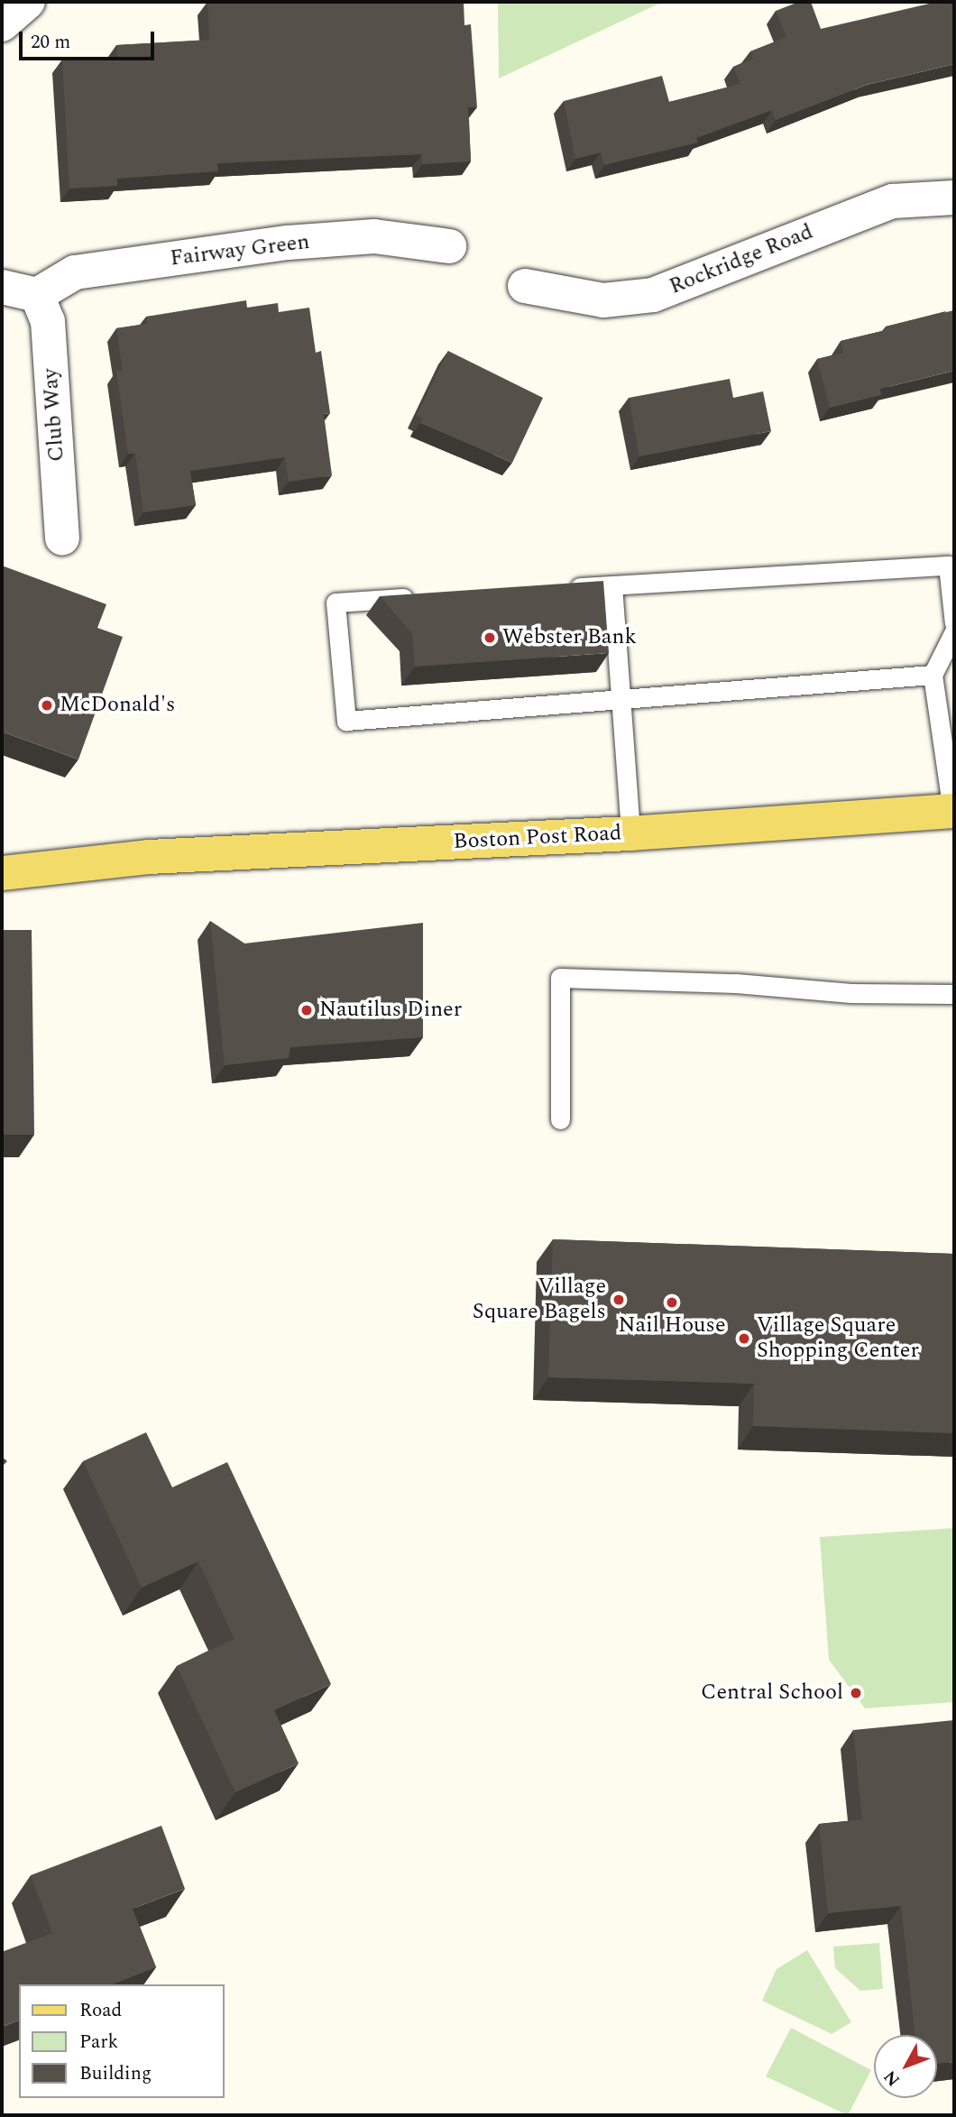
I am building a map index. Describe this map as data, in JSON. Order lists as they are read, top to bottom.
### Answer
{
  "streets": {
    "main road": ["Boston Post Road"],
    "street": ["Fairway Green", "Rockridge Road", "Club Way"]
  },
  "crossings": [
    ["Fairway Green", "Club Way"]
  ],
  "places": [
    "Webster Bank",
    "McDonald's",
    "Nautilus Diner",
    "Village Square Bagels",
    "Nail House",
    "Village Square Shopping Center",
    "Central School"
  ],
  "legend": ["Road", "Park", "Building"],
  "scale_bar": "20 m",
  "north": "bottom left"
}
